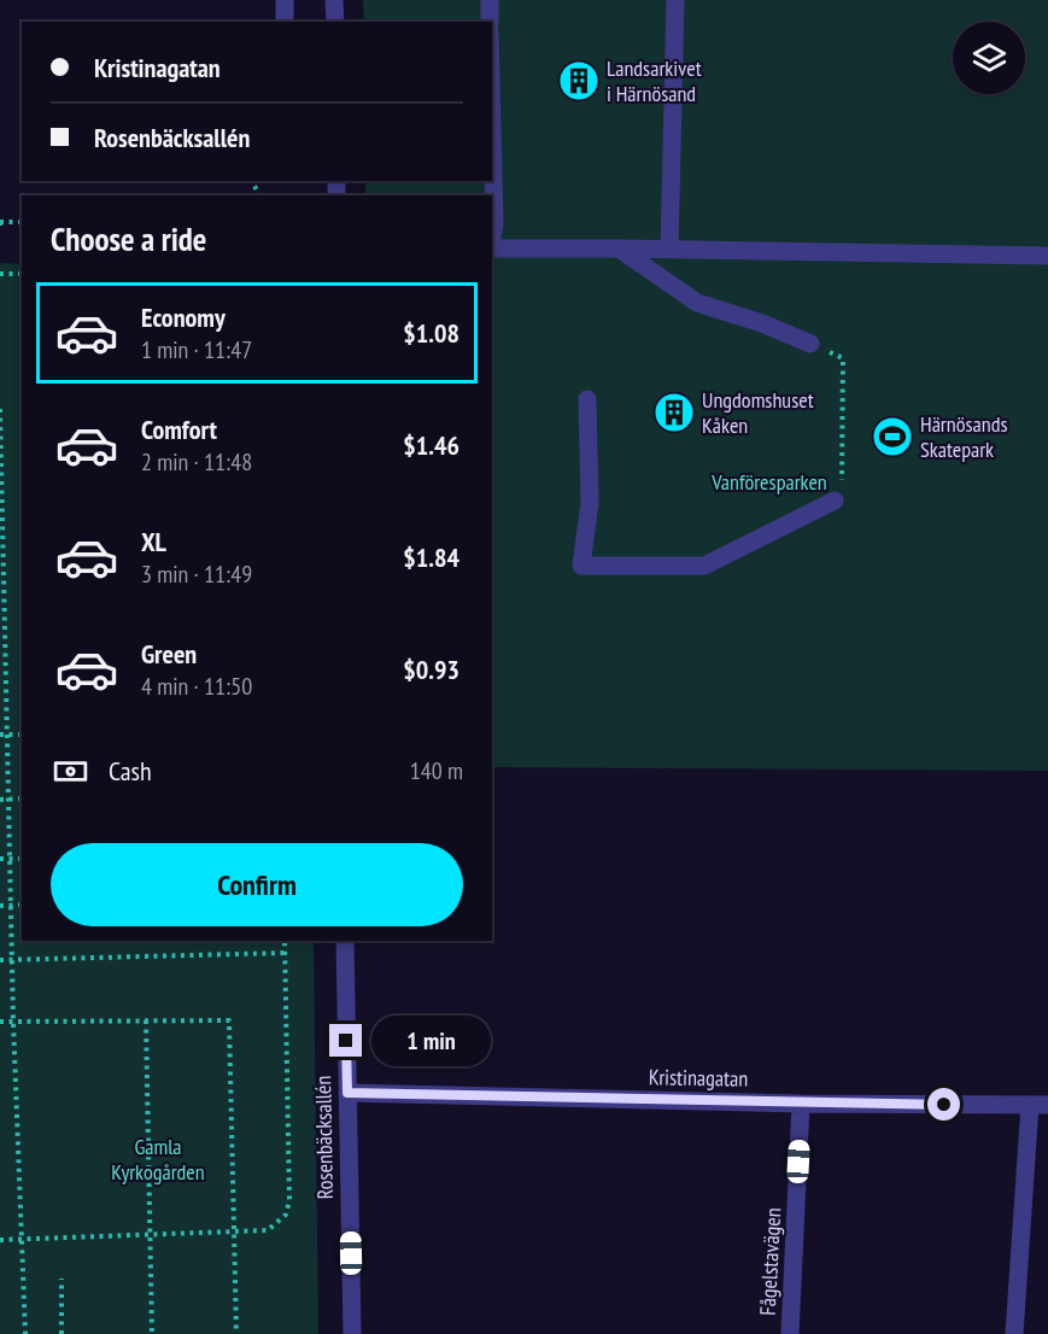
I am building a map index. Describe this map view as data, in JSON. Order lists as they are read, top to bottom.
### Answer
{
  "streets": {
    "street": ["Kristinagatan", "Rosenbäcksallén", "Fågelstavägen"]
  },
  "crossings": [
    ["Kristinagatan", "Rosenbäcksallén"],
    ["Kristinagatan", "Fågelstavägen"]
  ],
  "parks": ["Vanföresparken", "Gamla Kyrkogården"],
  "places": {
    "building": ["Landsarkivet i Härnösand", "Ungdomshuset Kåken"],
    "sports": ["Härnösands Skatepark"]
  },
  "page": {
    "banner": ["Kristinagatan", "Rosenbäcksallén"],
    "heading": "Choose a ride",
    "list": [
      {
        "name": "Economy",
        "note": "1 min · 11:47",
        "value": "$1.08"
      },
      {
        "name": "Comfort",
        "note": "2 min · 11:48",
        "value": "$1.46"
      },
      {
        "name": "XL",
        "note": "3 min · 11:49",
        "value": "$1.84"
      },
      {
        "name": "Green",
        "note": "4 min · 11:50",
        "value": "$0.93"
      }
    ],
    "pay": ["Cash", "140 m"],
    "buttons": "Confirm",
    "bubble": "1 min"
  }
}
